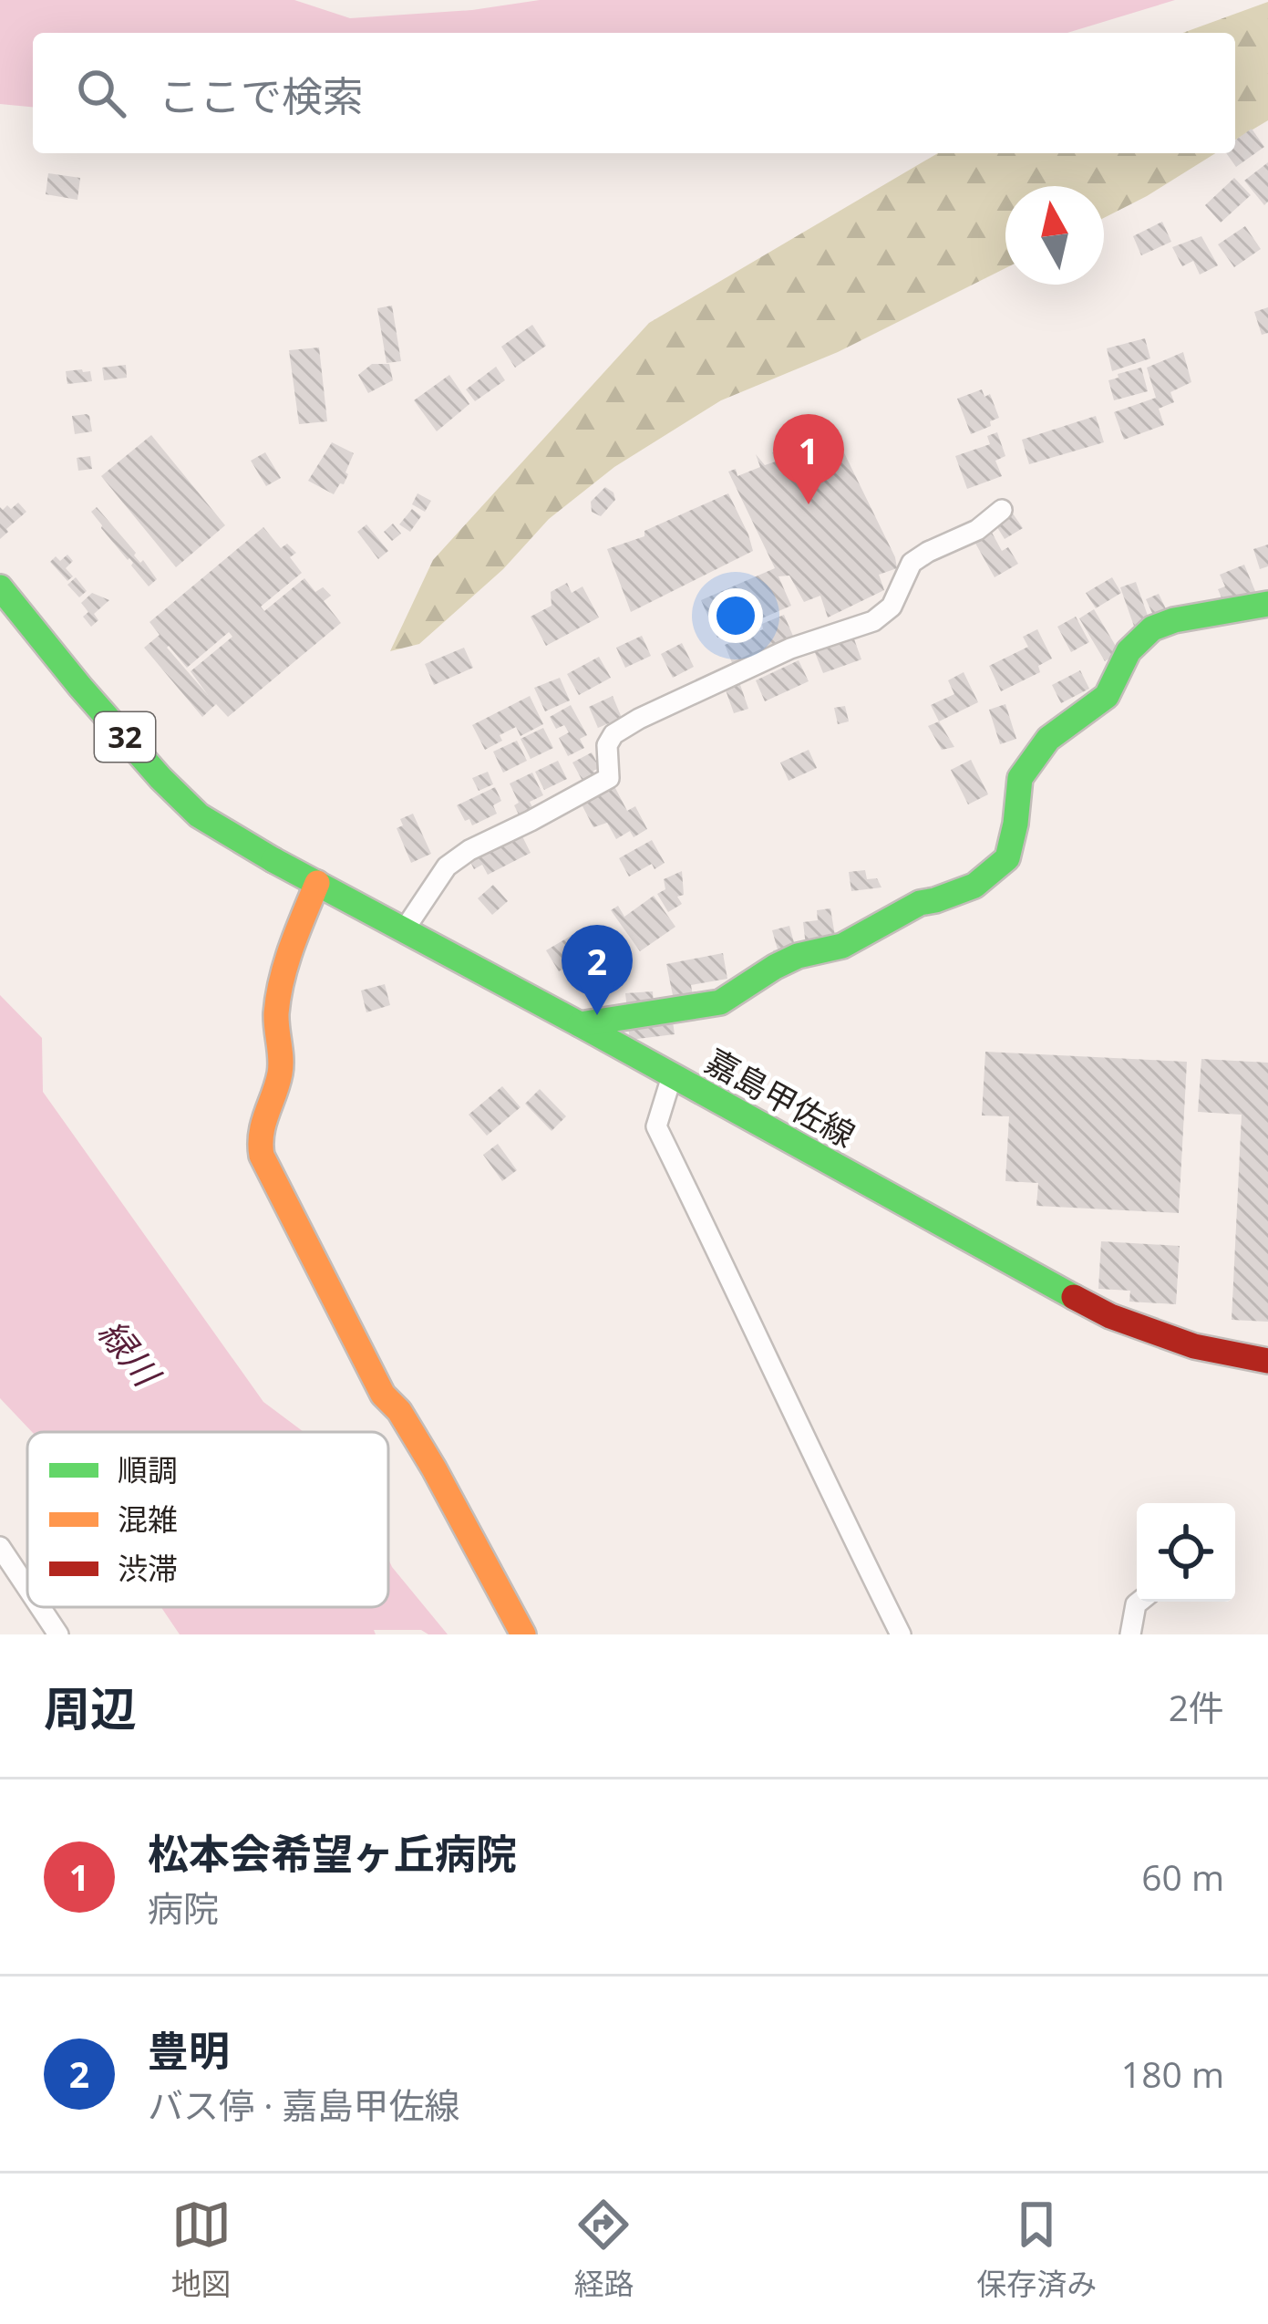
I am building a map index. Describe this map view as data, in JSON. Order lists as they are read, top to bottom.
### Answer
{
  "streets": {
    "street": ["32", "嘉島甲佐線"]
  },
  "water": ["緑川"],
  "legend": ["順調", "混雑", "渋滞"],
  "north": "top",
  "page": {
    "search": "ここで検索",
    "pins": ["1", "2"],
    "heading": ["周辺", "2件"],
    "list": [
      {
        "mark": "1",
        "name": "松本会希望ヶ丘病院",
        "note": "病院",
        "value": "60 m"
      },
      {
        "mark": "2",
        "name": "豊明",
        "note": "バス停 · 嘉島甲佐線",
        "value": "180 m"
      }
    ],
    "nav": ["地図", "経路", "保存済み"]
  }
}
